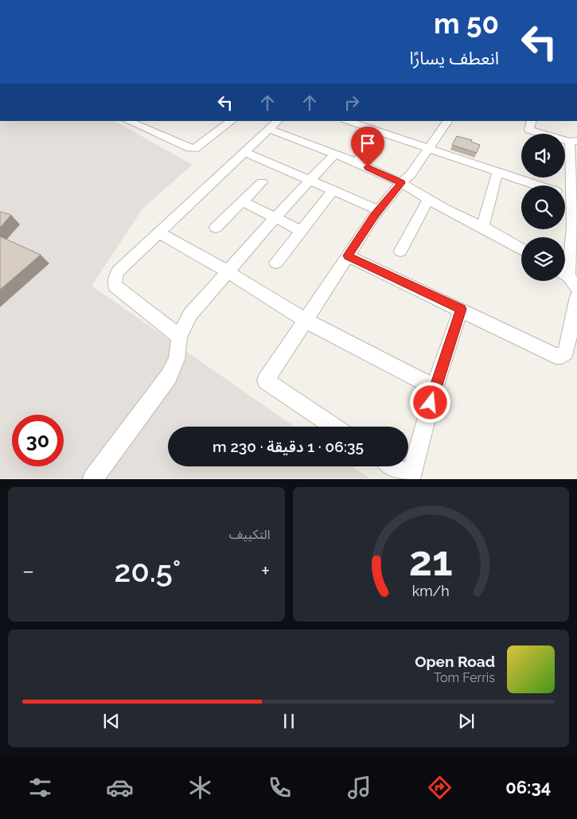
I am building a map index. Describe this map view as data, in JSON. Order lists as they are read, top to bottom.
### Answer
{
  "page": {
    "turn": ["50 m", "انعطف يسارًا"],
    "limit": "30",
    "trip": "06:35 · 1 دقيقة · 230 m",
    "tile": "التكييف",
    "heat": ["−", "20.5°", "+"],
    "song": ["Open Road", "Tom Ferris"],
    "tabs": "06:34",
    "gauge": ["21", "km/h"]
  }
}
